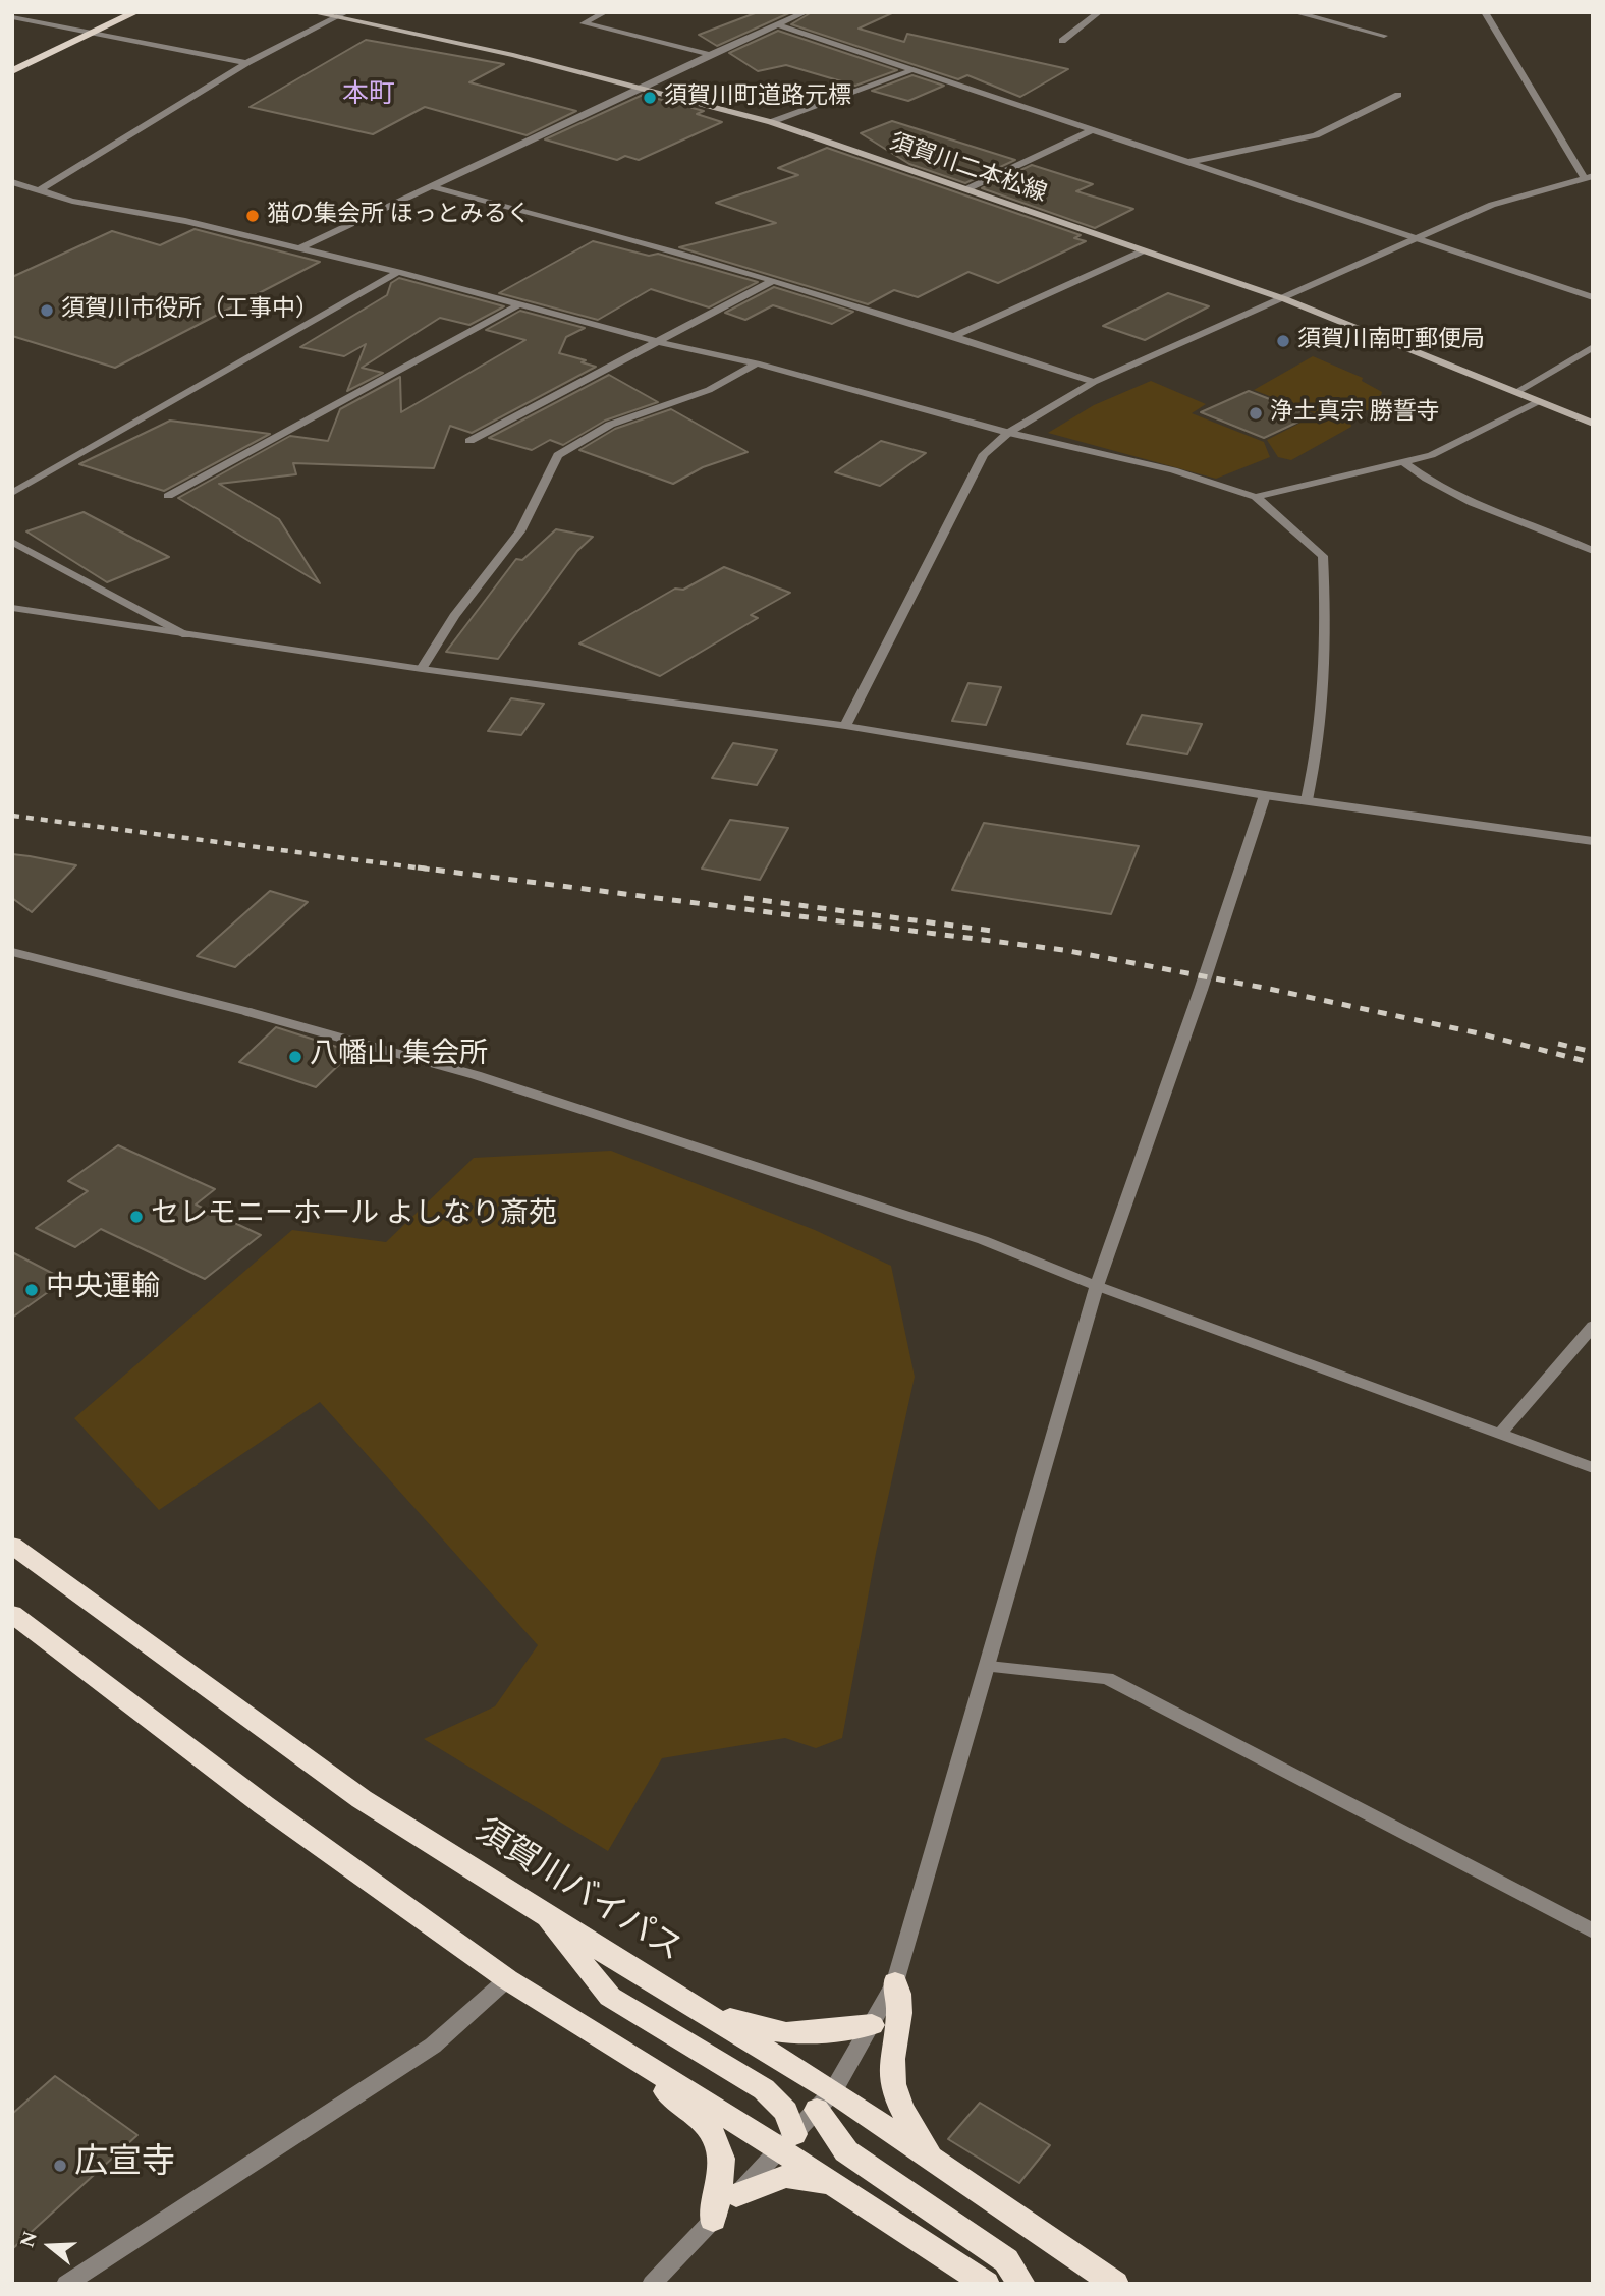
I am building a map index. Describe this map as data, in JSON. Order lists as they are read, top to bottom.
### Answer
{
  "streets": {
    "highway": ["須賀川バイパス"],
    "main road": ["須賀川二本松線"]
  },
  "districts": ["本町"],
  "places": [
    "須賀川町道路元標",
    "猫の集会所 ほっとみるく",
    "須賀川市役所（工事中）",
    "須賀川南町郵便局",
    "浄土真宗 勝誓寺",
    "八幡山 集会所",
    "セレモニーホール よしなり斎苑",
    "中央運輸",
    "広宣寺"
  ],
  "north": "left"
}
